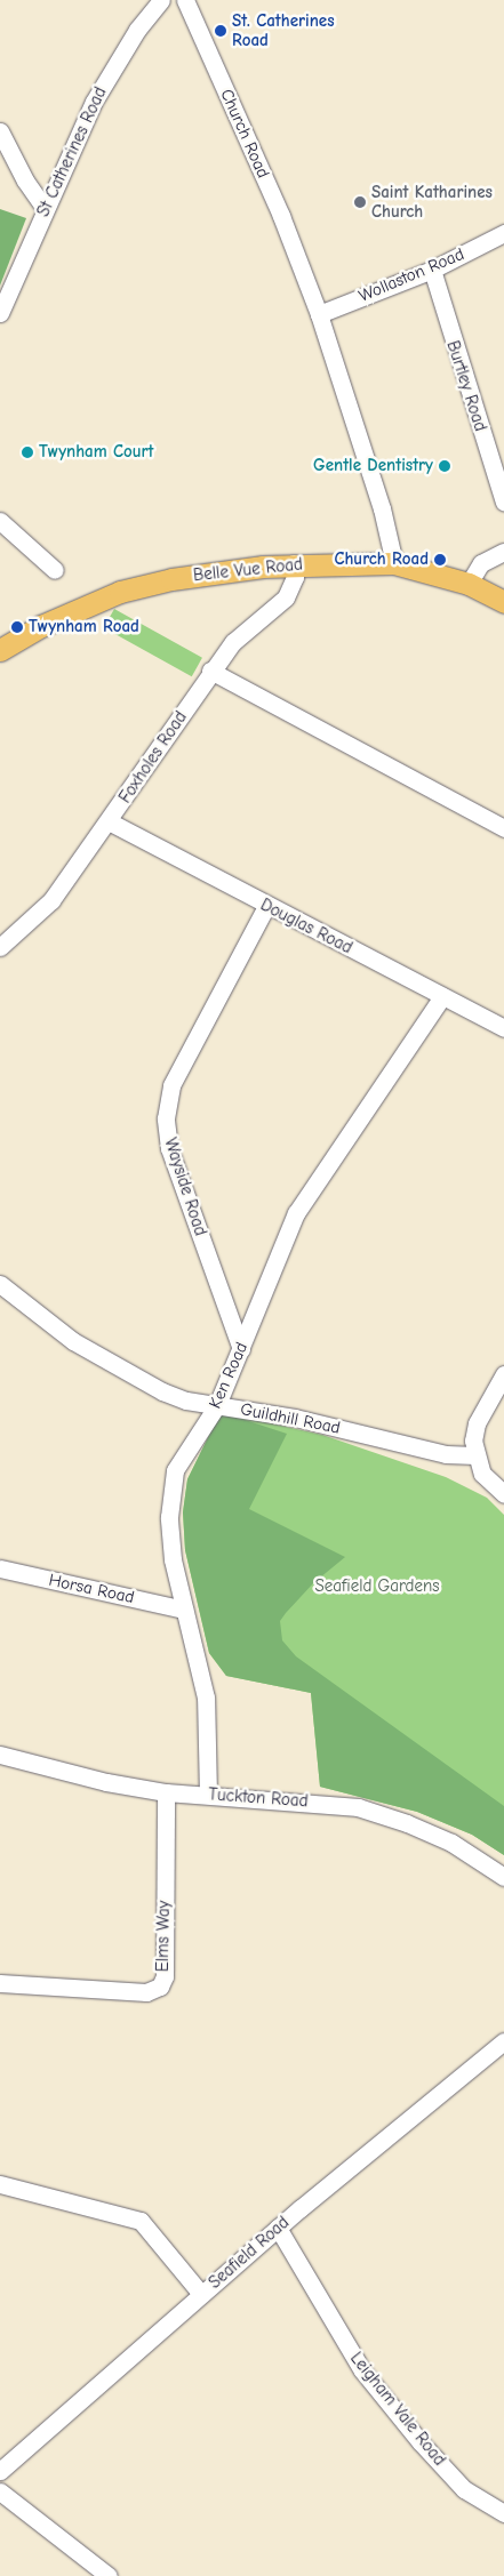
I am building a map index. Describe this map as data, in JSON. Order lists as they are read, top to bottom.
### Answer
{
  "streets": {
    "main road": ["Belle Vue Road"],
    "street": [
      "Church Road",
      "St Catherines Road",
      "Wollaston Road",
      "Burtley Road",
      "Foxholes Road",
      "Douglas Road",
      "Wayside Road",
      "Ken Road",
      "Guildhill Road",
      "Horsa Road",
      "Tuckton Road",
      "Elms Way",
      "Seafield Road",
      "Leigham Vale Road"
    ]
  },
  "crossings": [
    ["Church Road", "Wollaston Road"],
    ["Church Road", "Belle Vue Road"],
    ["Wollaston Road", "Burtley Road"],
    ["Belle Vue Road", "Foxholes Road"],
    ["Foxholes Road", "Douglas Road"],
    ["Douglas Road", "Wayside Road"],
    ["Douglas Road", "Ken Road"],
    ["Wayside Road", "Ken Road"],
    ["Ken Road", "Guildhill Road"],
    ["Ken Road", "Horsa Road"],
    ["Ken Road", "Tuckton Road"],
    ["Tuckton Road", "Elms Way"],
    ["Seafield Road", "Leigham Vale Road"]
  ],
  "parks": ["Seafield Gardens"],
  "places": [
    "St. Catherines Road",
    "Saint Katharines Church",
    "Twynham Court",
    "Gentle Dentistry",
    "Church Road",
    "Twynham Road"
  ]
}
